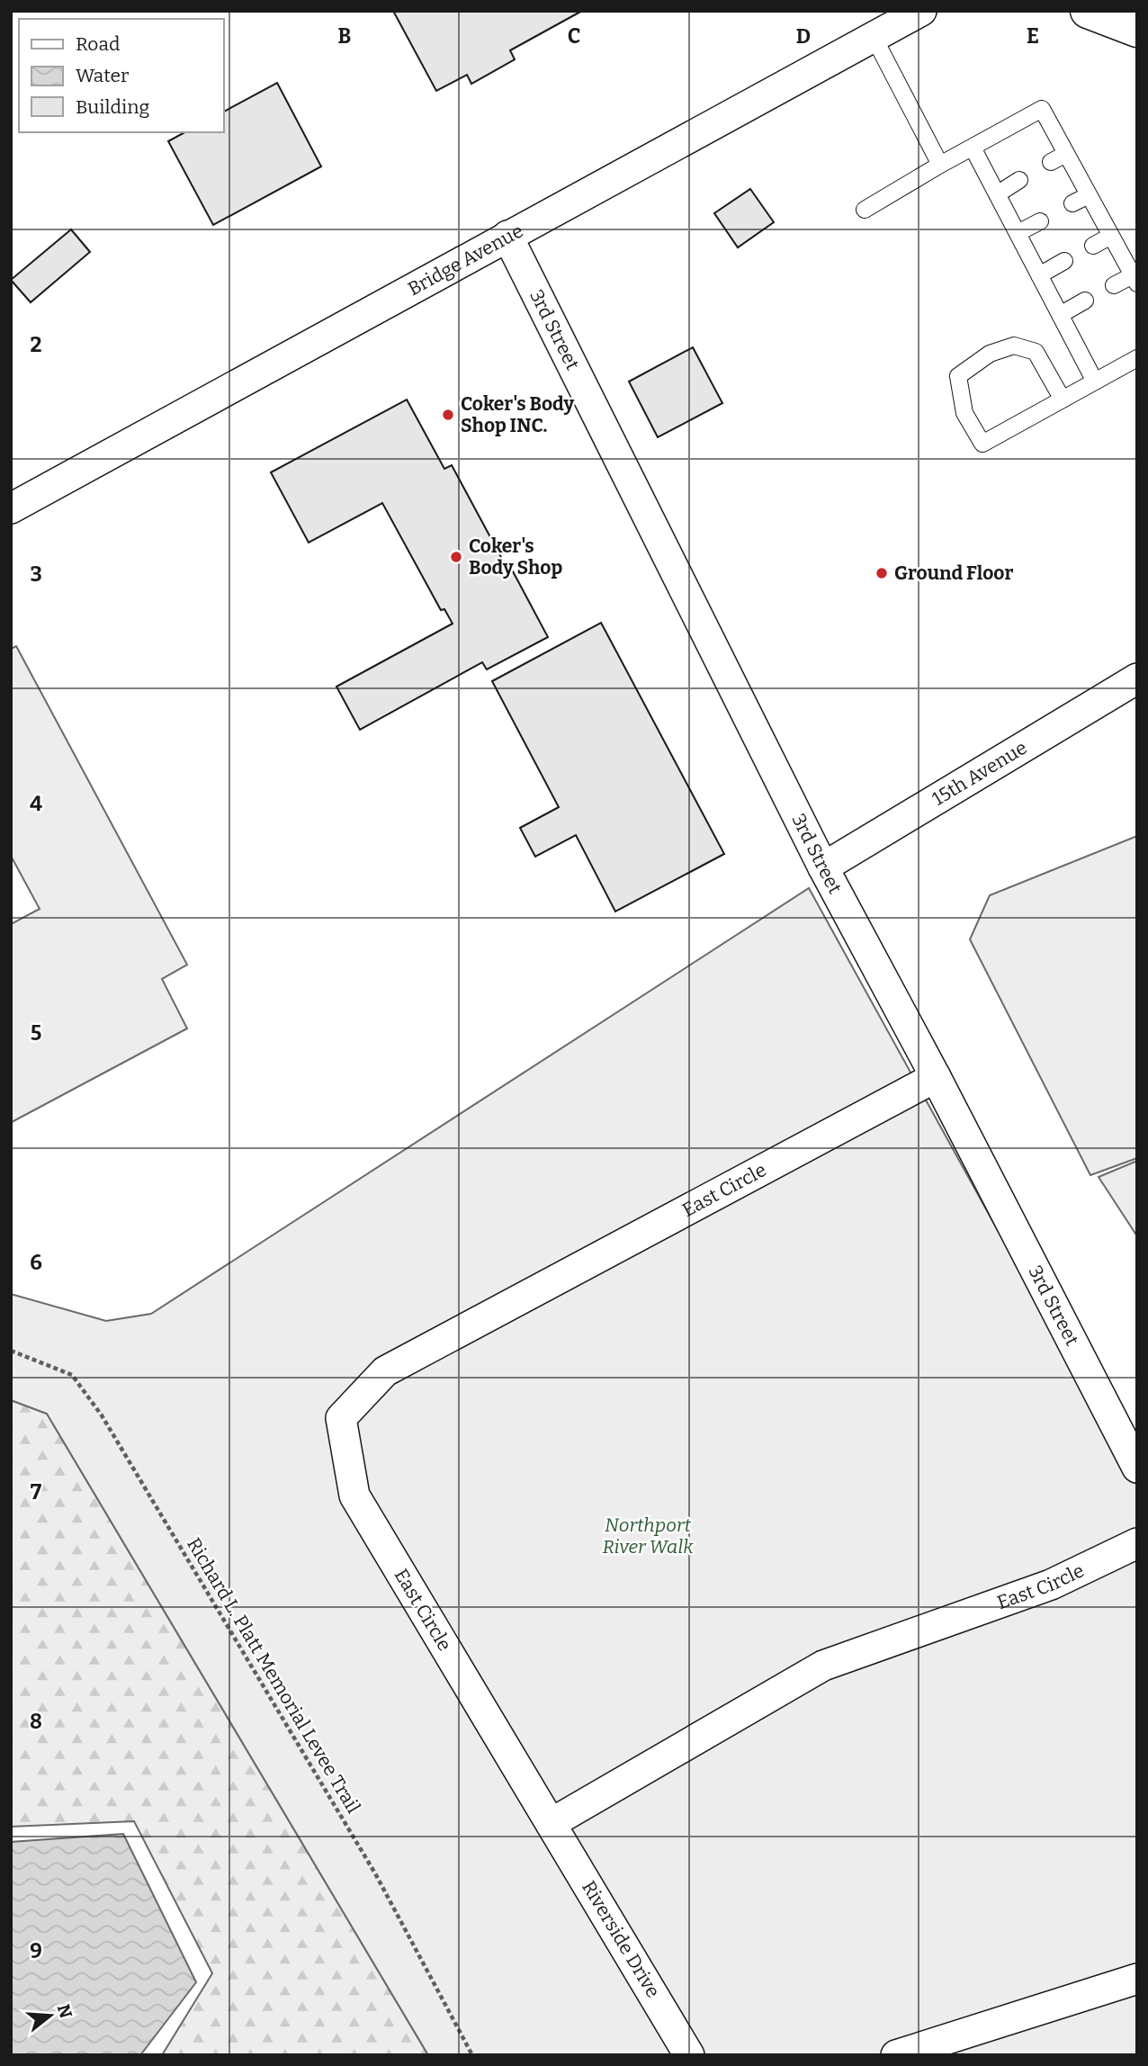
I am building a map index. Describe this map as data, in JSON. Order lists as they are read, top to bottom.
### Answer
{
  "streets": {
    "street": [
      "Bridge Avenue",
      "3rd Street",
      "15th Avenue",
      "East Circle",
      "Riverside Drive"
    ],
    "path": ["Richard L. Platt Memorial Levee Trail"]
  },
  "crossings": [
    ["Bridge Avenue", "3rd Street"],
    ["3rd Street", "15th Avenue"],
    ["3rd Street", "East Circle"],
    ["East Circle", "Riverside Drive"]
  ],
  "parks": ["Northport River Walk"],
  "places": ["Coker's Body Shop INC.", "Coker's Body Shop", "Ground Floor"],
  "legend": ["Road", "Water", "Building"],
  "north": "right",
  "grid": {
    "columns": [
      "B",
      "C",
      "D",
      "E"
    ],
    "rows": [
      "2",
      "3",
      "4",
      "5",
      "6",
      "7",
      "8",
      "9"
    ]
  }
}
